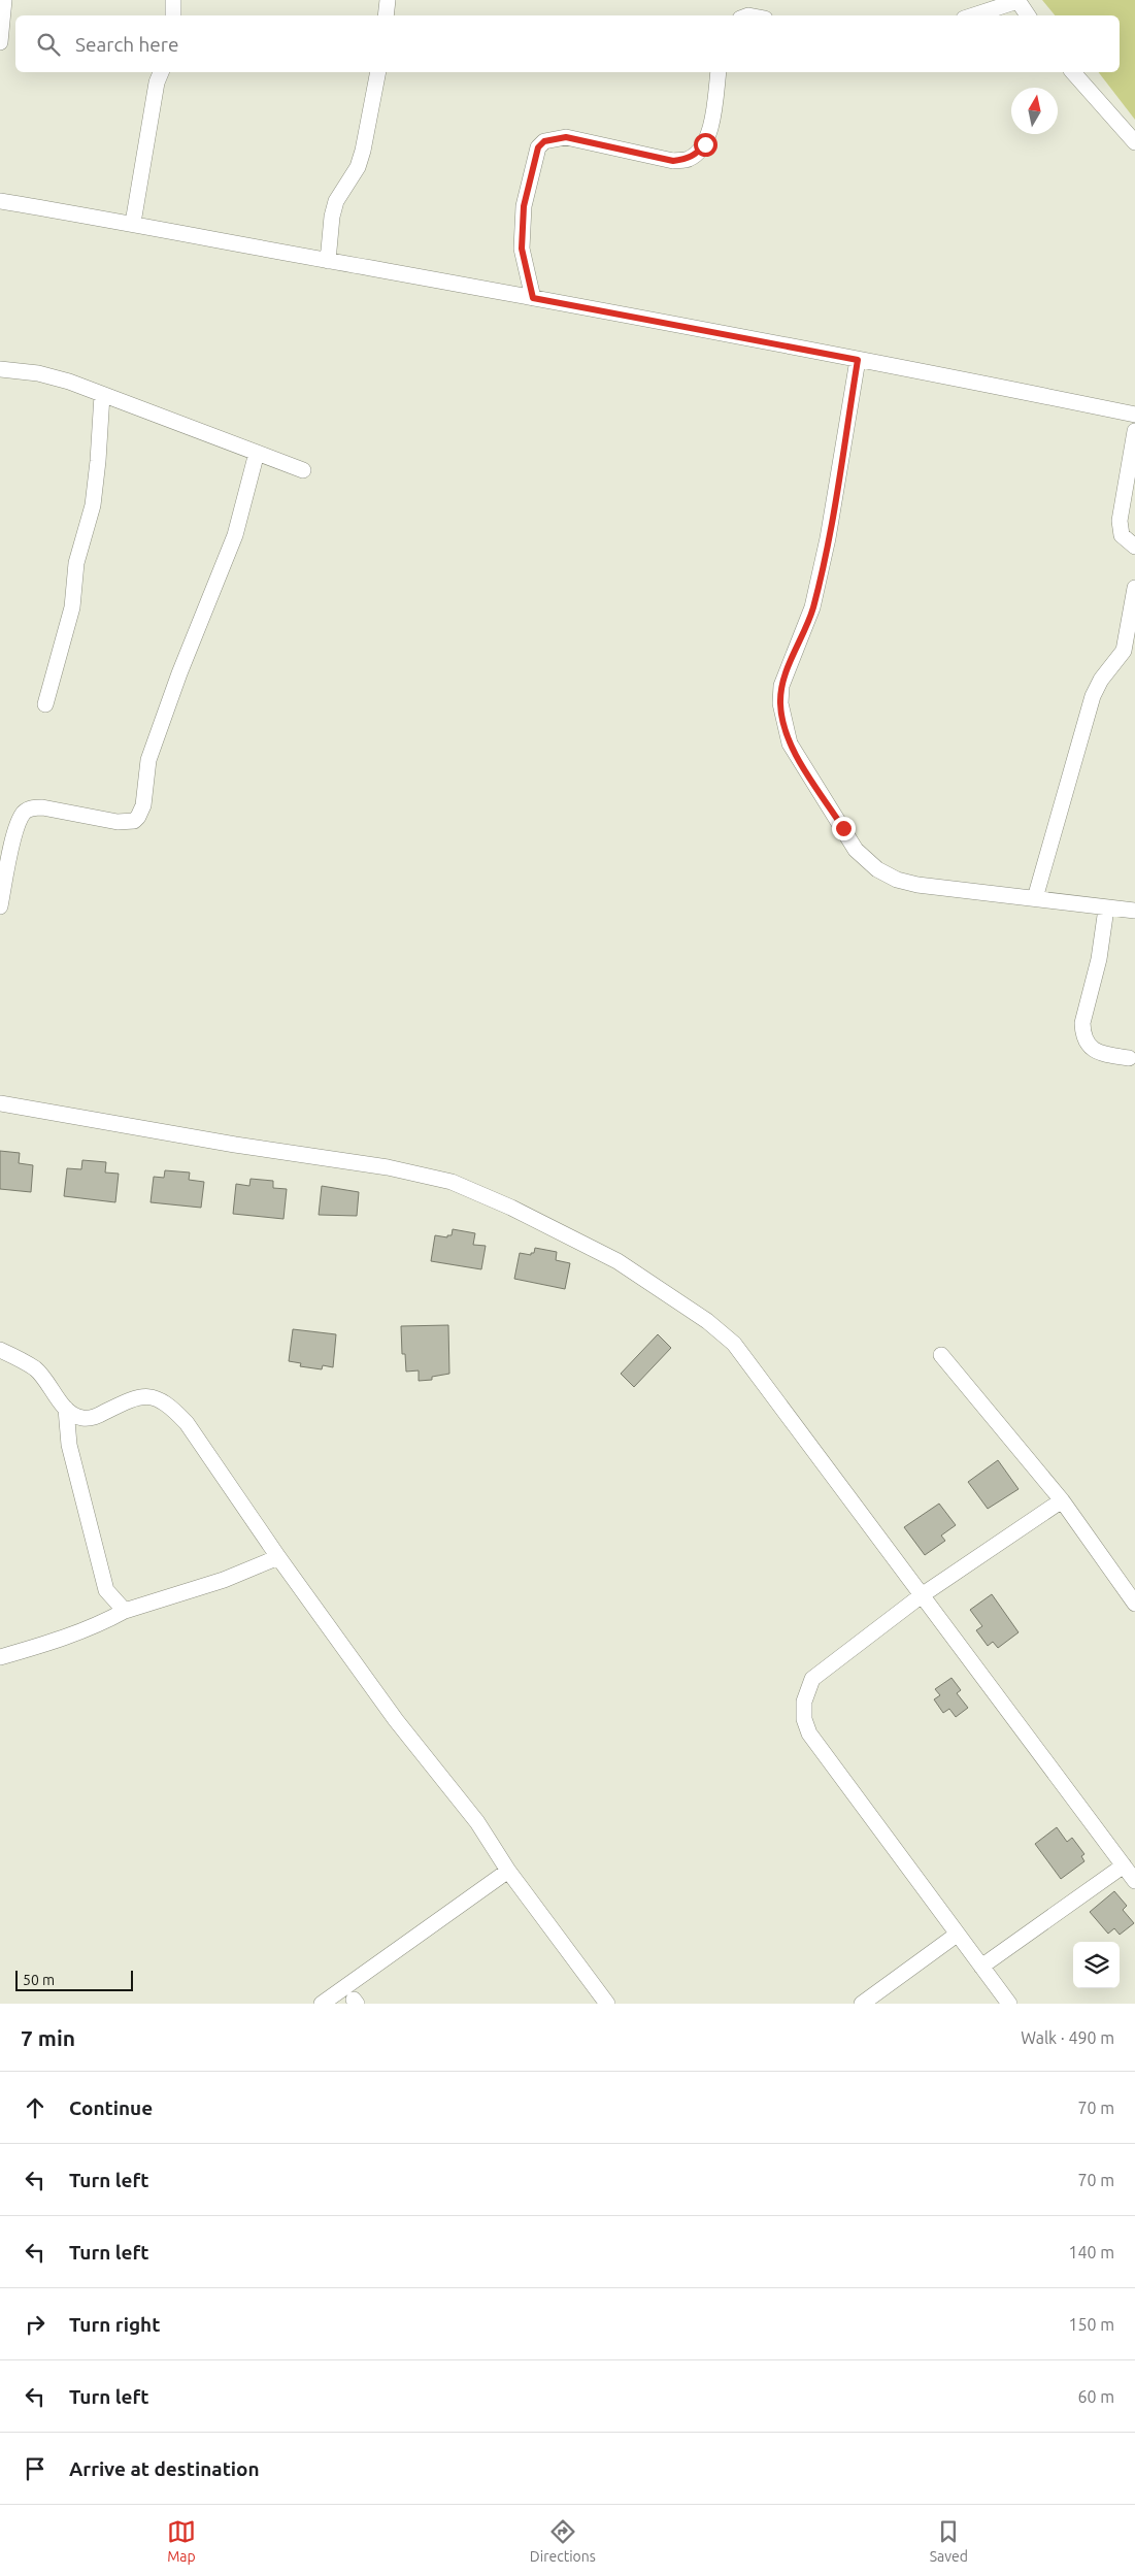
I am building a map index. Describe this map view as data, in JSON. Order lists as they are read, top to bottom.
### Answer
{
  "scale_bar": "50 m",
  "north": "top",
  "page": {
    "search": "Search here",
    "scale": "50 m",
    "heading": ["7 min", "Walk · 490 m"],
    "list": [
      ["Continue", "70 m"],
      ["Turn left", "70 m"],
      ["Turn left", "140 m"],
      ["Turn right", "150 m"],
      ["Turn left", "60 m"],
      "Arrive at destination"
    ],
    "nav": ["Map", "Directions", "Saved"]
  }
}
